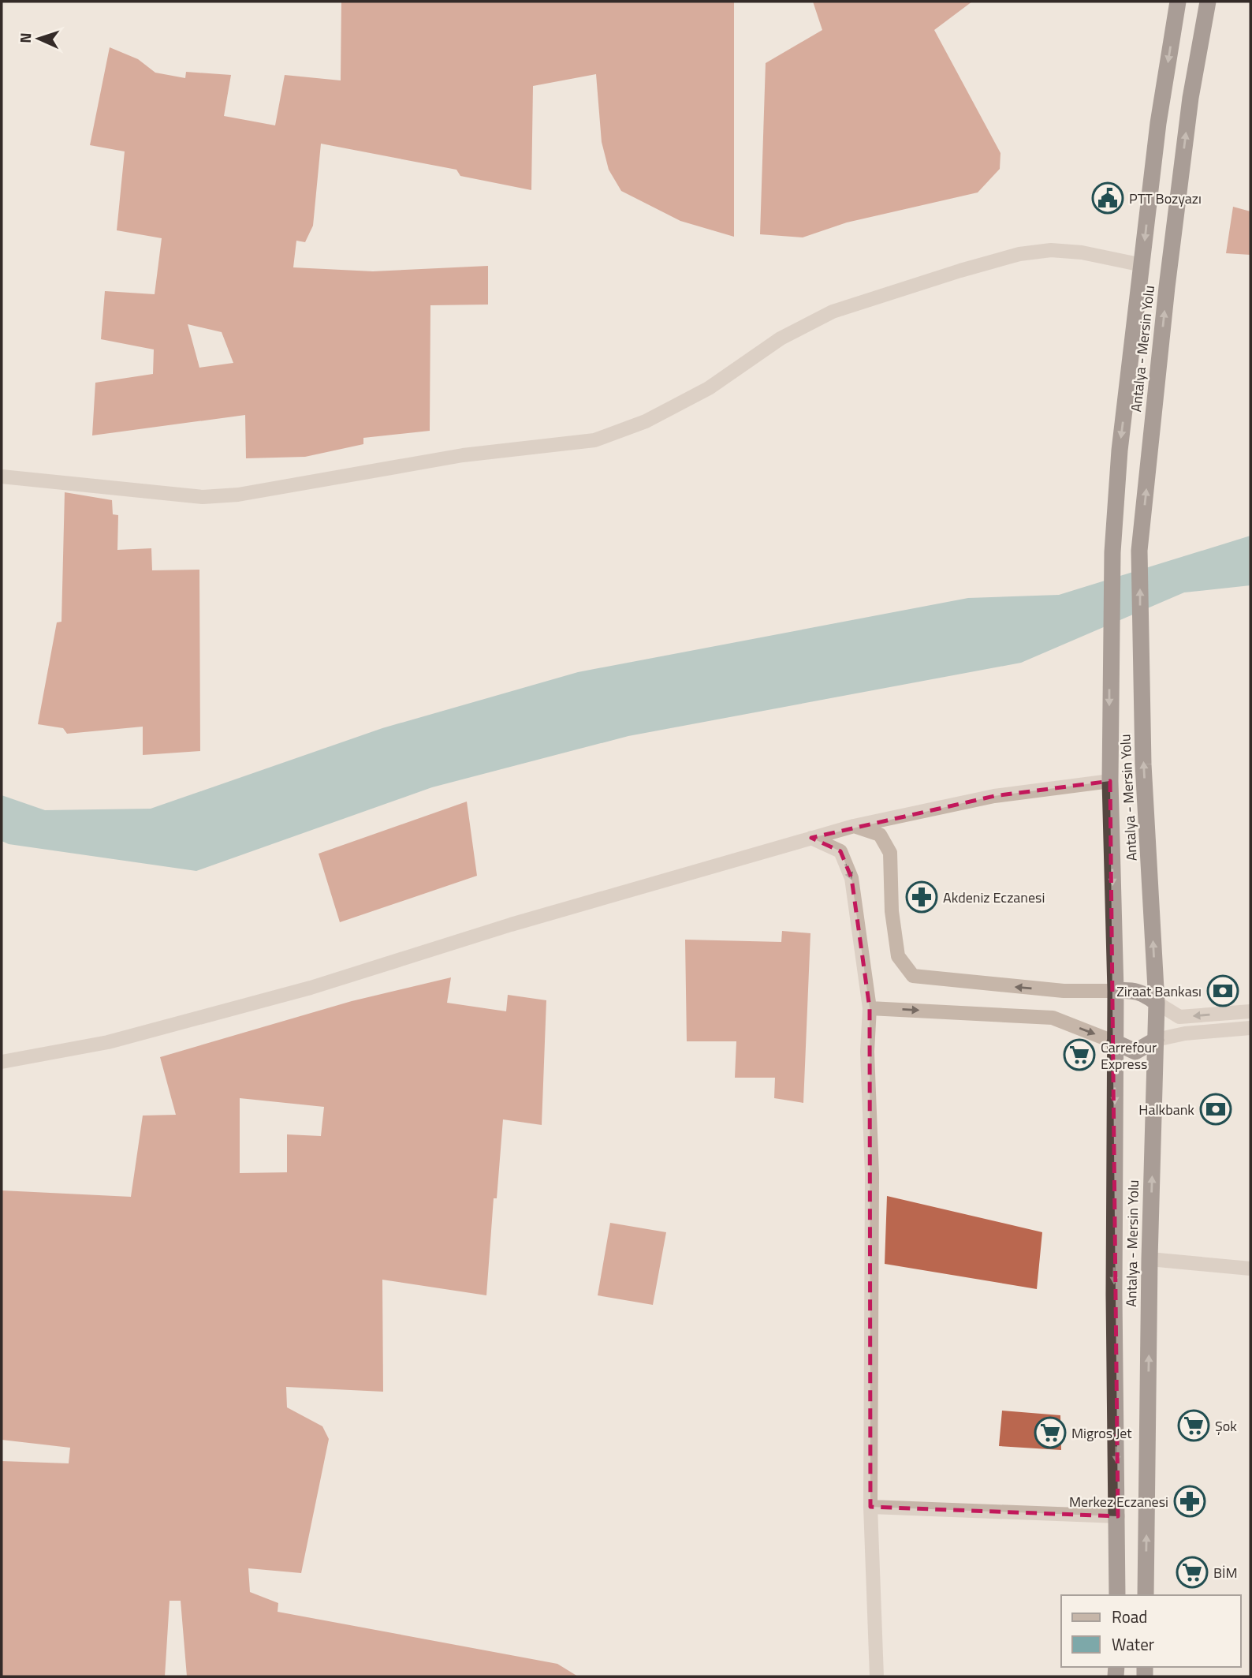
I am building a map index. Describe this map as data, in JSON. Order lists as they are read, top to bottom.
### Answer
{
  "streets": {
    "highway": ["Antalya - Mersin Yolu"]
  },
  "places": {
    "public building": ["PTT Bozyazı"],
    "pharmacy": ["Akdeniz Eczanesi", "Merkez Eczanesi"],
    "bank": ["Ziraat Bankası", "Halkbank"],
    "supermarket": [
      "Carrefour Express",
      "Şok",
      "Migros Jet",
      "BİM"
    ]
  },
  "legend": ["Road", "Water"],
  "north": "left"
}
